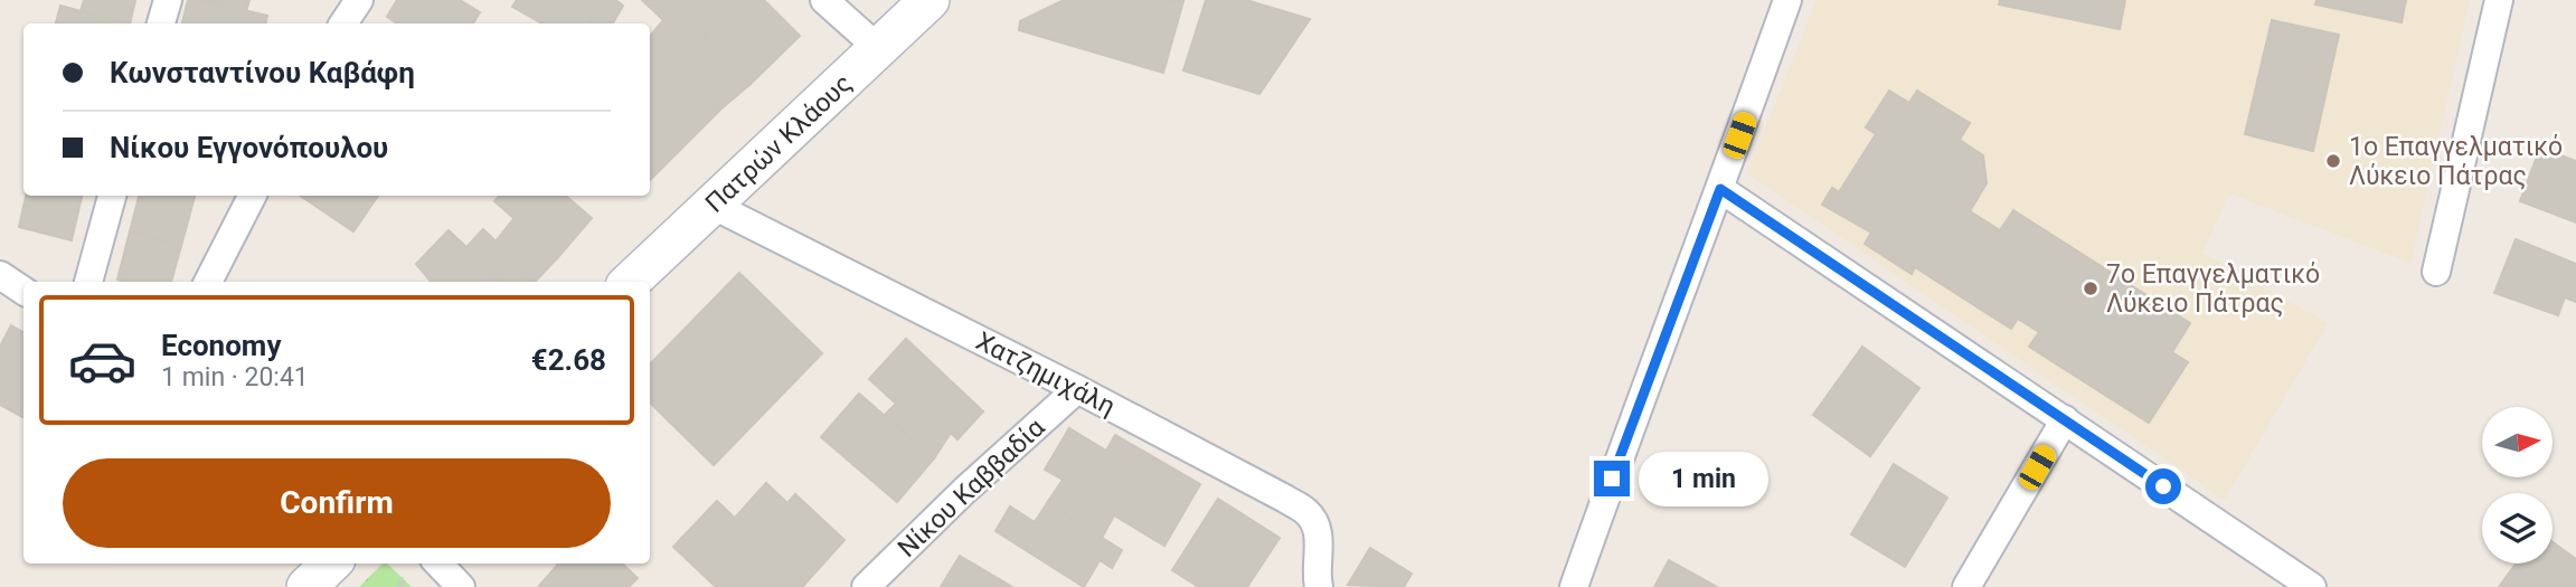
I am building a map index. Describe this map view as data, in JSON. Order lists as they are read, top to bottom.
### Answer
{
  "streets": {
    "main road": ["Πατρών Κλάους"],
    "street": ["Χατζημιχάλη", "Νίκου Καββαδία"]
  },
  "crossings": [
    ["Πατρών Κλάους", "Χατζημιχάλη"],
    ["Χατζημιχάλη", "Νίκου Καββαδία"]
  ],
  "places": ["1o Επαγγελματικό Λύκειο Πάτρας", "7ο Επαγγελματικό Λύκειο Πάτρας"],
  "north": "right",
  "page": {
    "banner": ["Κωνσταντίνου Καβάφη", "Νίκου Εγγονόπουλου"],
    "list": [
      {
        "name": "Economy",
        "note": "1 min · 20:41",
        "value": "€2.68"
      }
    ],
    "buttons": "Confirm",
    "bubble": "1 min"
  }
}
